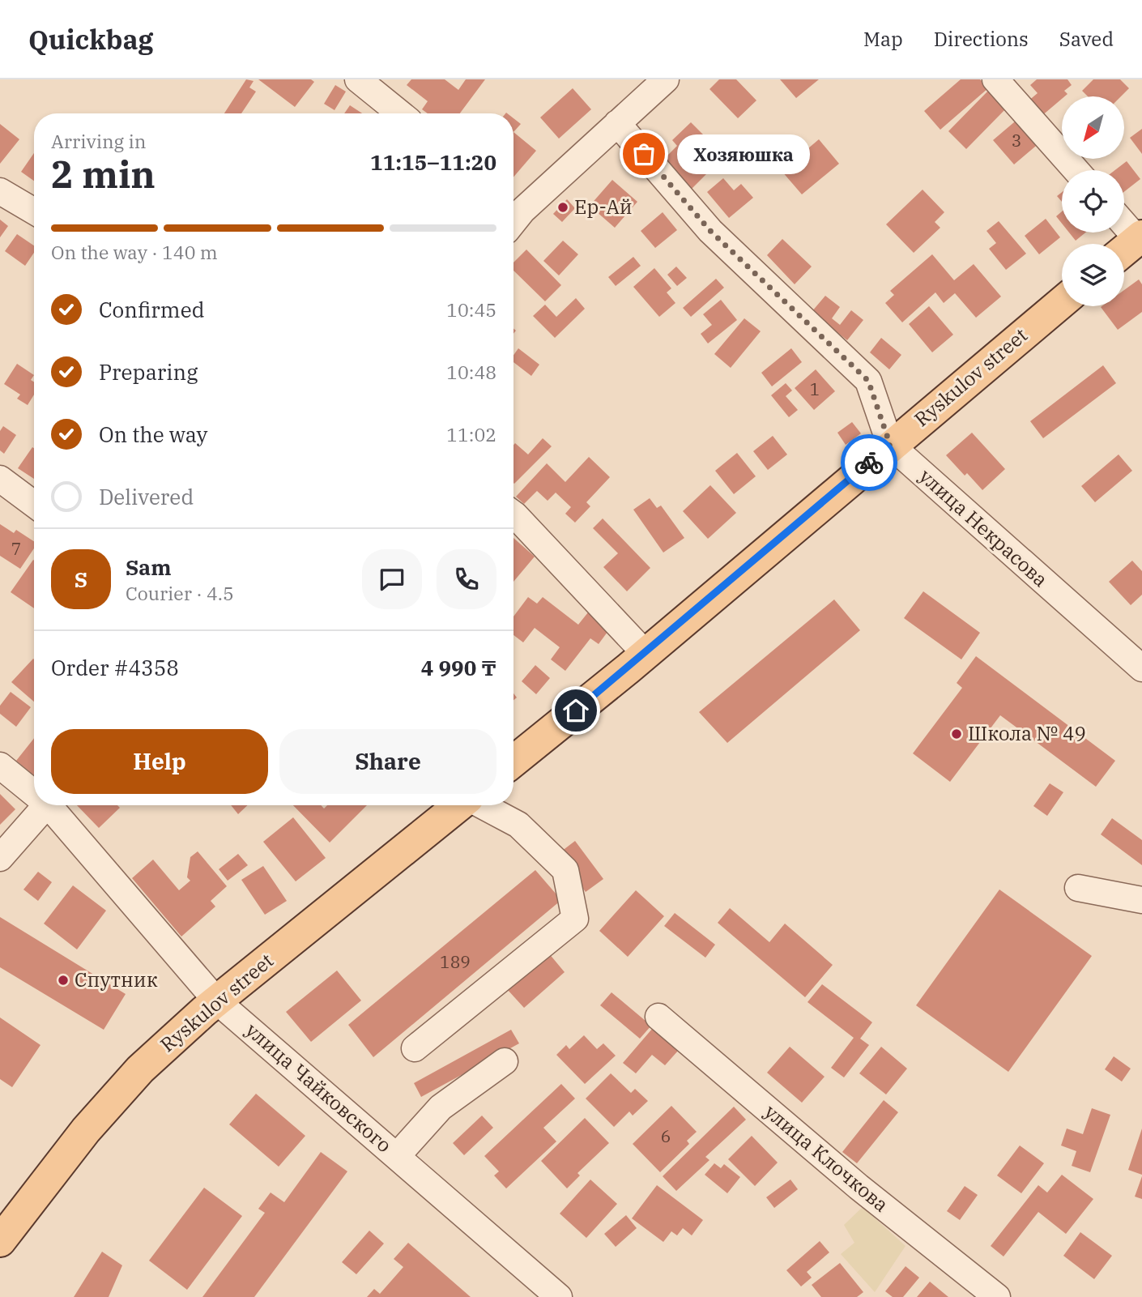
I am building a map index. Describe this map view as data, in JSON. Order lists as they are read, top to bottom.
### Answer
{
  "streets": {
    "main road": ["Ryskulov street"],
    "street": ["улица Некрасова", "улица Чайковского", "улица Клочкова"]
  },
  "crossings": [
    ["Ryskulov street", "улица Некрасова"],
    ["Ryskulov street", "улица Чайковского"]
  ],
  "places": [
    "Хозяюшка",
    "Ер-Ай",
    "Школа № 49",
    "Спутник"
  ],
  "house_numbers": [
    "3",
    "1",
    "7",
    "189",
    "6"
  ],
  "north": "bottom left",
  "page": {
    "header": "Quickbag",
    "nav": ["Map", "Directions", "Saved"],
    "heading": ["2 min", "Arriving in", "11:15–11:20"],
    "panel": [
      "Sam",
      "Courier · 4.5",
      "Order #4358",
      "4 990 ₸"
    ],
    "bubble": "Хозяюшка",
    "bar": "On the way · 140 m",
    "list": [
      ["Confirmed", "10:45"],
      ["Preparing", "10:48"],
      ["On the way", "11:02"],
      "Delivered"
    ],
    "round": "S",
    "buttons": ["Help", "Share"]
  }
}
